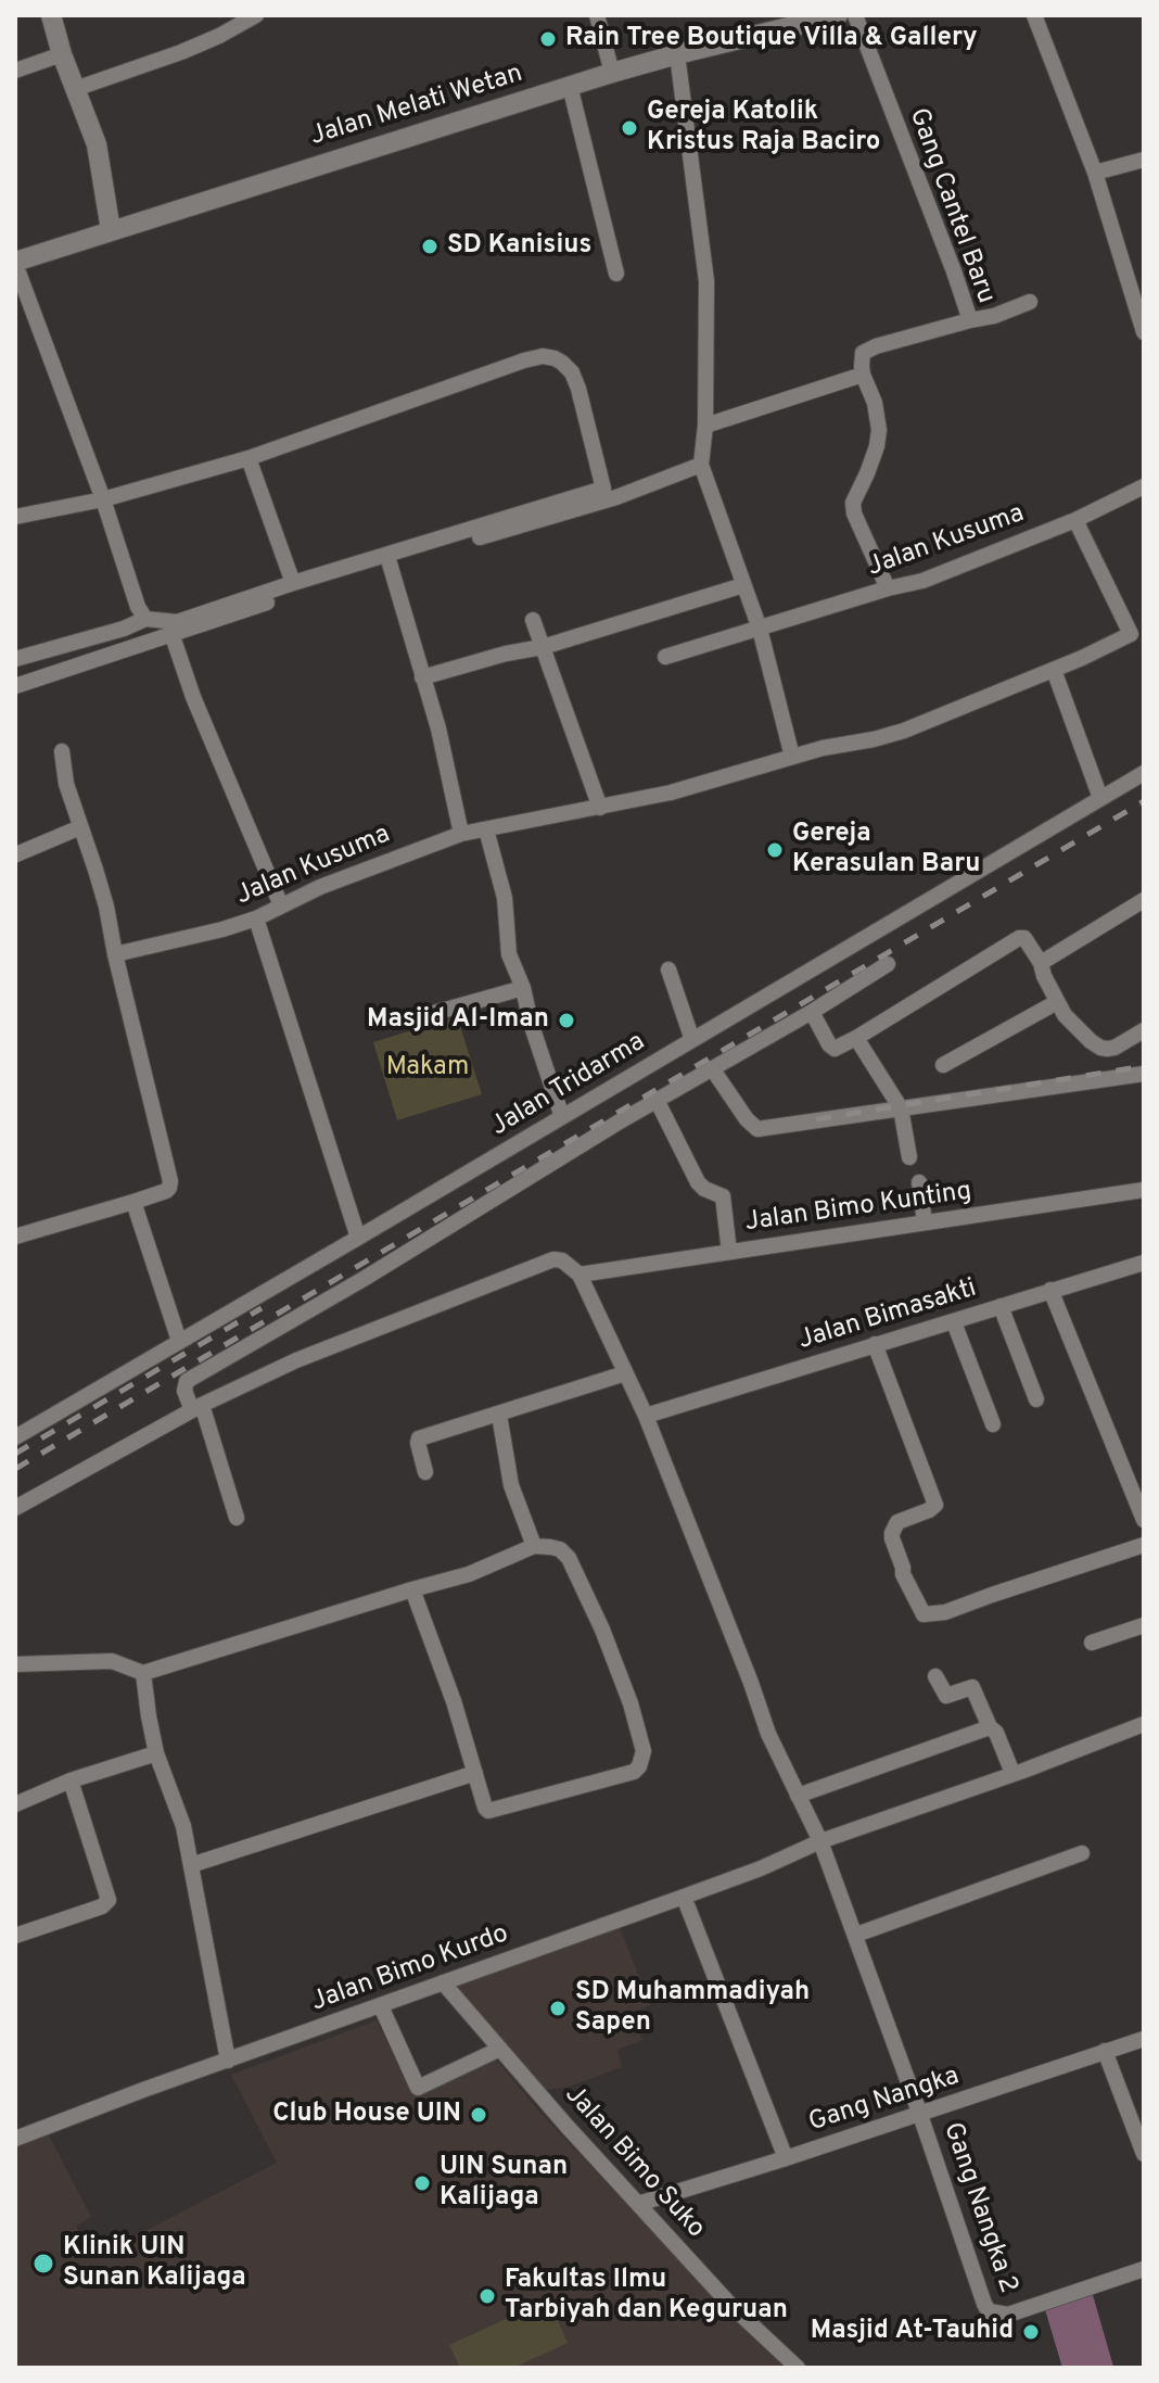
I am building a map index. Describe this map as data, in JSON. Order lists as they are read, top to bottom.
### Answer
{
  "streets": {
    "street": [
      "Jalan Melati Wetan",
      "Gang Cantel Baru",
      "Jalan Kusuma",
      "Jalan Tridarma",
      "Jalan Bimo Kunting",
      "Jalan Bimasakti",
      "Jalan Bimo Kurdo",
      "Gang Nangka",
      "Jalan Bimo Suko",
      "Gang Nangka 2"
    ]
  },
  "crossings": [
    ["Jalan Bimo Kurdo", "Jalan Bimo Suko"],
    ["Gang Nangka", "Jalan Bimo Suko"],
    ["Gang Nangka", "Gang Nangka 2"]
  ],
  "parks": ["Makam"],
  "places": [
    "Rain Tree Boutique Villa & Gallery",
    "Gereja Katolik Kristus Raja Baciro",
    "SD Kanisius",
    "Gereja Kerasulan Baru",
    "Masjid Al-Iman",
    "SD Muhammadiyah Sapen",
    "Club House UIN",
    "UIN Sunan Kalijaga",
    "Klinik UIN Sunan Kalijaga",
    "Fakultas Ilmu Tarbiyah dan Keguruan",
    "Masjid At-Tauhid"
  ]
}
